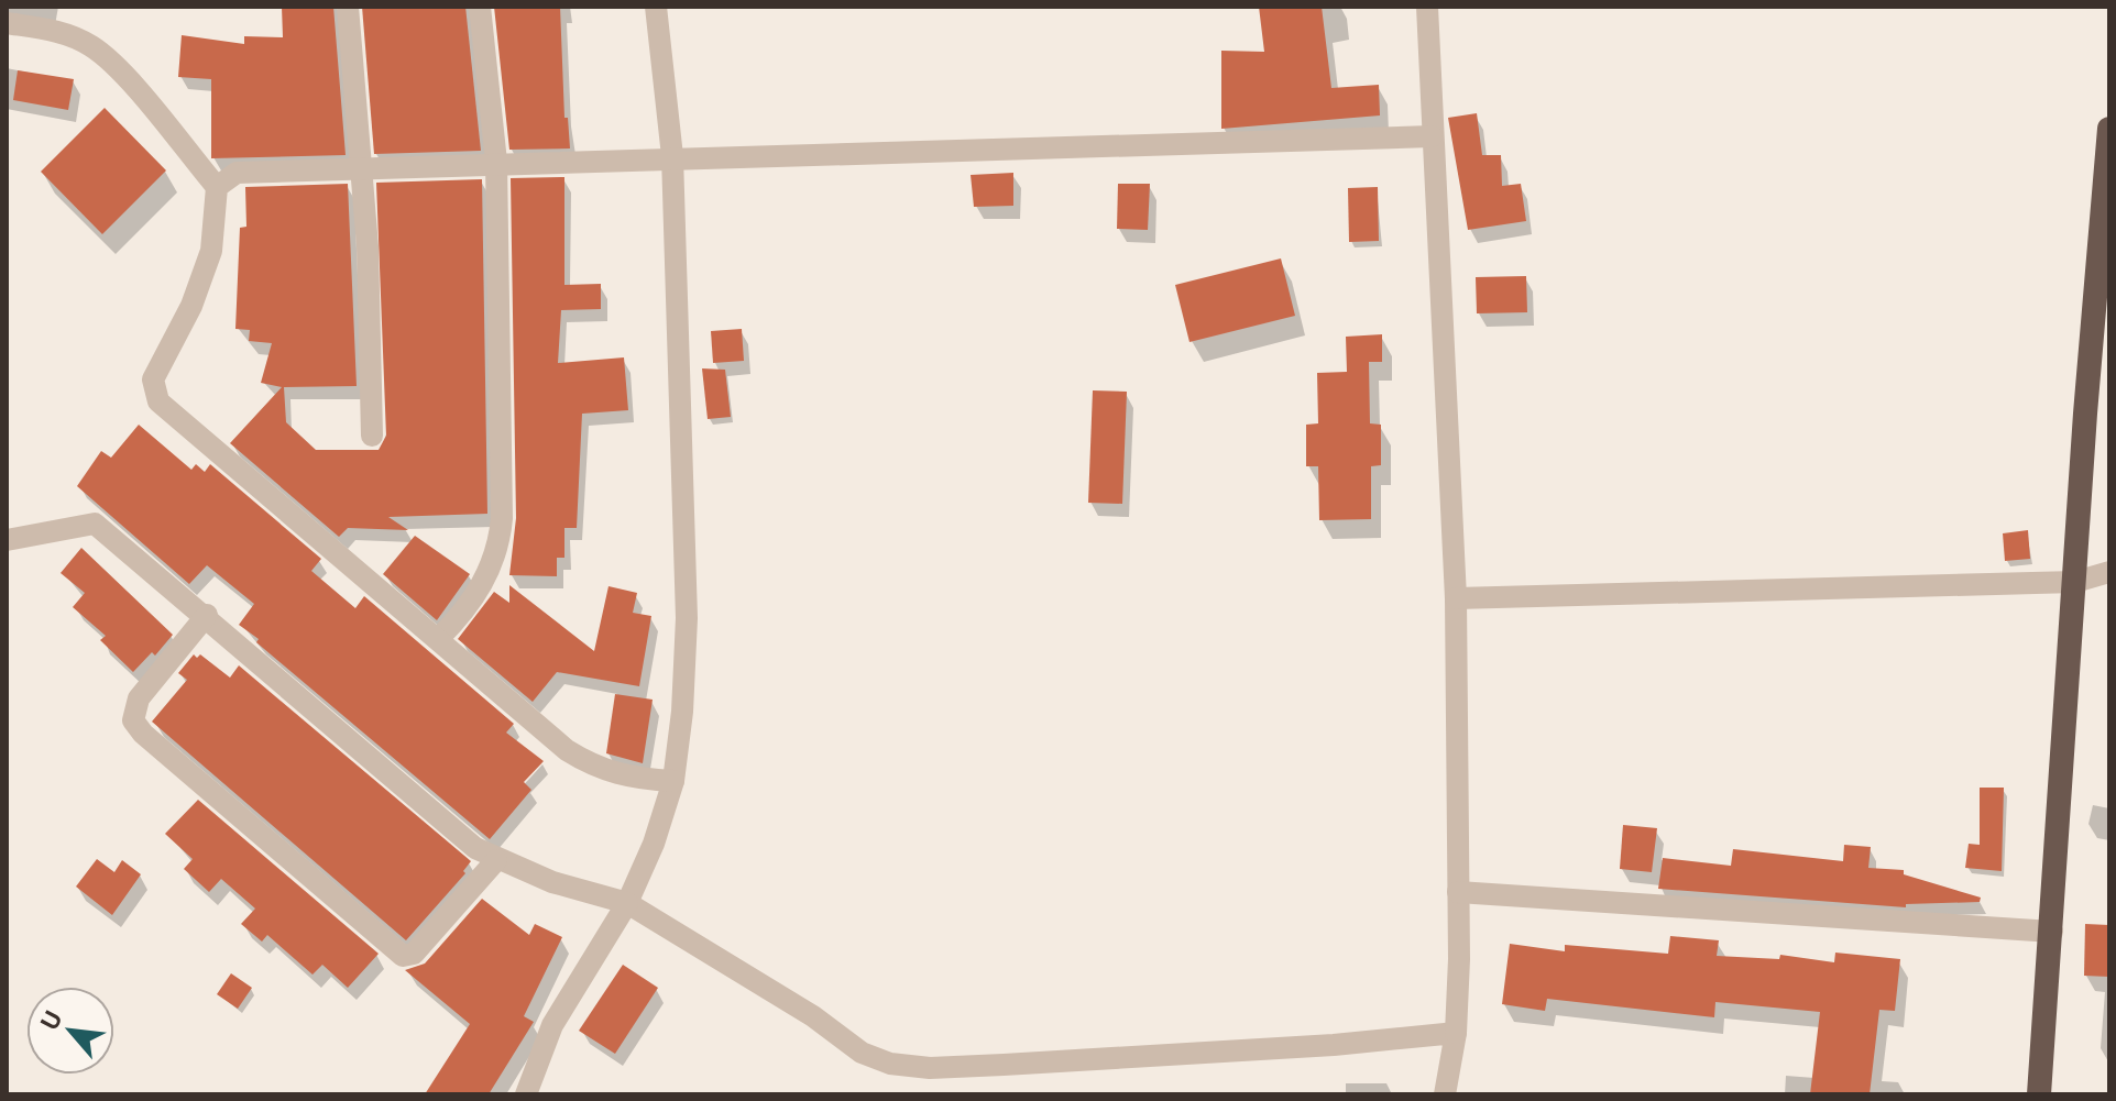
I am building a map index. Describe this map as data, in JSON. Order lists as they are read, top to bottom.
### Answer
{
  "north": "top left"
}
